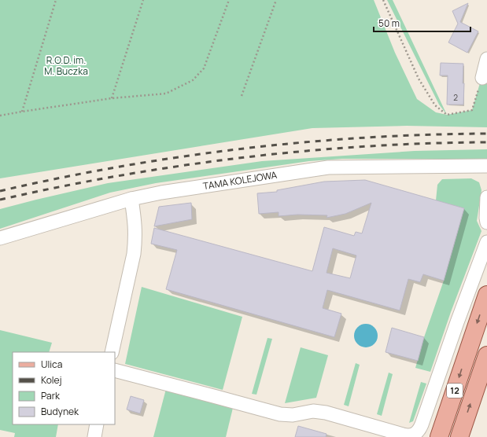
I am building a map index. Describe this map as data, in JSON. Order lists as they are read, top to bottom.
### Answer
{
  "streets": {
    "main road": ["12"],
    "street": ["TAMA KOLEJOWA"]
  },
  "parks": ["R.O.D. im. M. Buczka"],
  "house_numbers": ["2"],
  "legend": [
    "Ulica",
    "Kolej",
    "Park",
    "Budynek"
  ],
  "scale_bar": "50 m"
}
